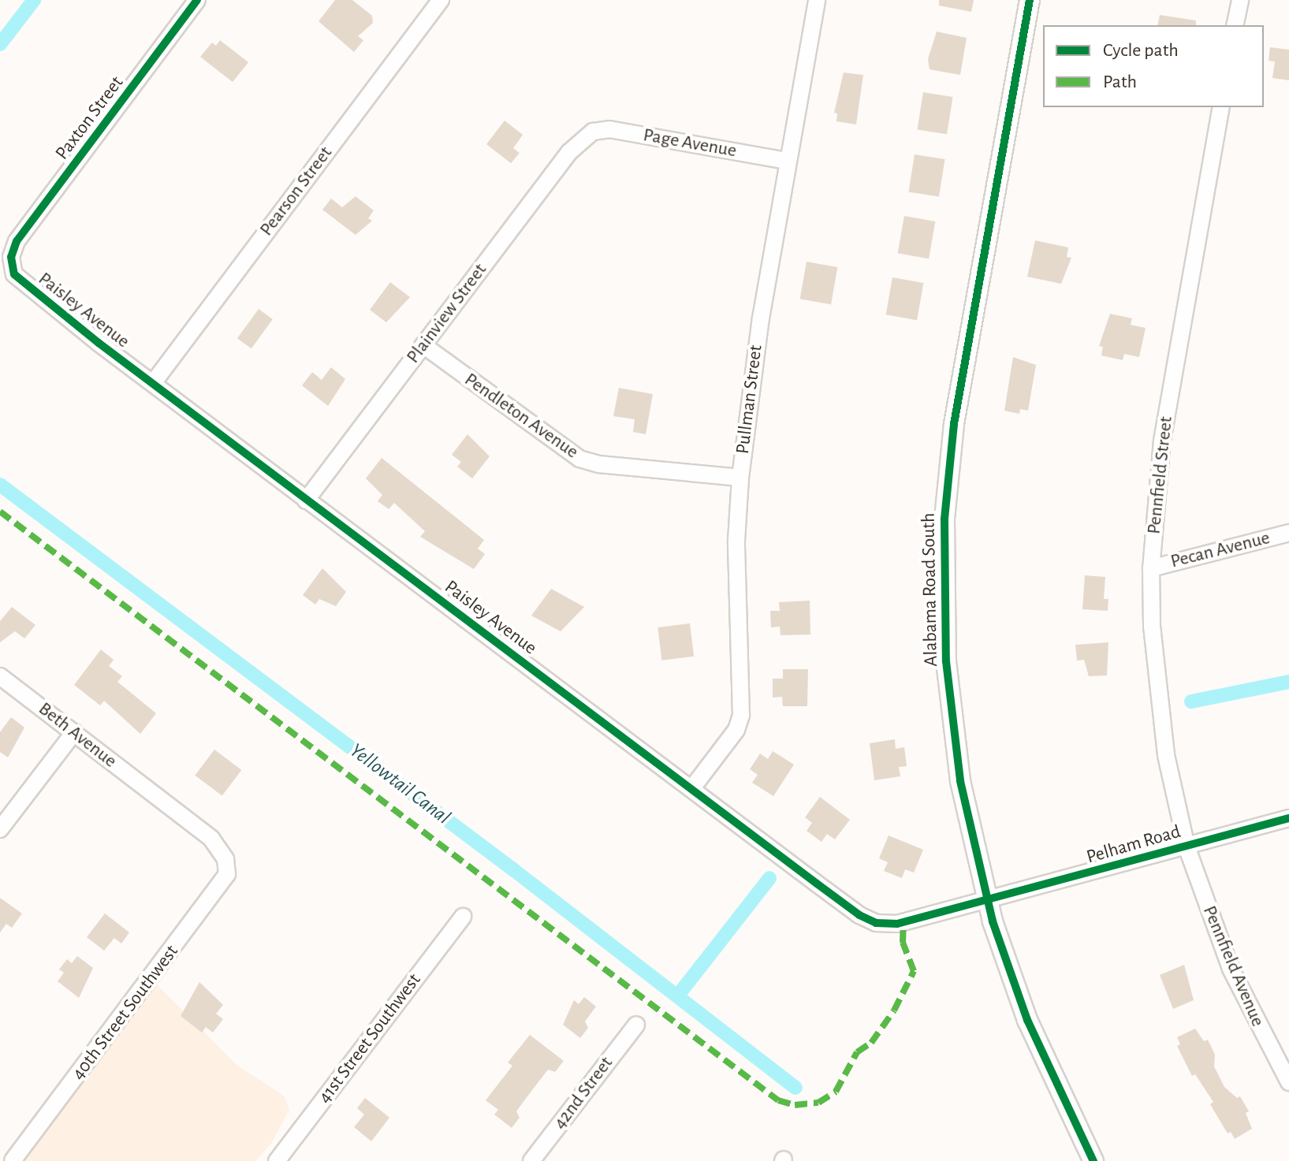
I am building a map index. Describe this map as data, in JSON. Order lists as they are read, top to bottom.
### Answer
{
  "streets": {
    "street": [
      "Paxton Street",
      "Page Avenue",
      "Pearson Street",
      "Paisley Avenue",
      "Plainview Street",
      "Pullman Street",
      "Pendleton Avenue",
      "Pennfield Street",
      "Pecan Avenue",
      "Alabama Road South",
      "Beth Avenue",
      "Pelham Road",
      "Pennfield Avenue",
      "40th Street Southwest",
      "41st Street Southwest",
      "42nd Street"
    ]
  },
  "crossings": [
    ["Paxton Street", "Paisley Avenue"],
    ["Page Avenue", "Plainview Street"],
    ["Page Avenue", "Pullman Street"],
    ["Pearson Street", "Paisley Avenue"],
    ["Paisley Avenue", "Plainview Street"],
    ["Paisley Avenue", "Pullman Street"],
    ["Paisley Avenue", "Alabama Road South"],
    ["Paisley Avenue", "Pelham Road"],
    ["Plainview Street", "Pendleton Avenue"],
    ["Pullman Street", "Pendleton Avenue"],
    ["Pennfield Street", "Pecan Avenue"],
    ["Pennfield Street", "Pelham Road"],
    ["Pennfield Street", "Pennfield Avenue"],
    ["Alabama Road South", "Pelham Road"],
    ["Beth Avenue", "40th Street Southwest"],
    ["Pelham Road", "Pennfield Avenue"]
  ],
  "water": ["Yellowtail Canal"],
  "legend": ["Cycle path", "Path"]
}
